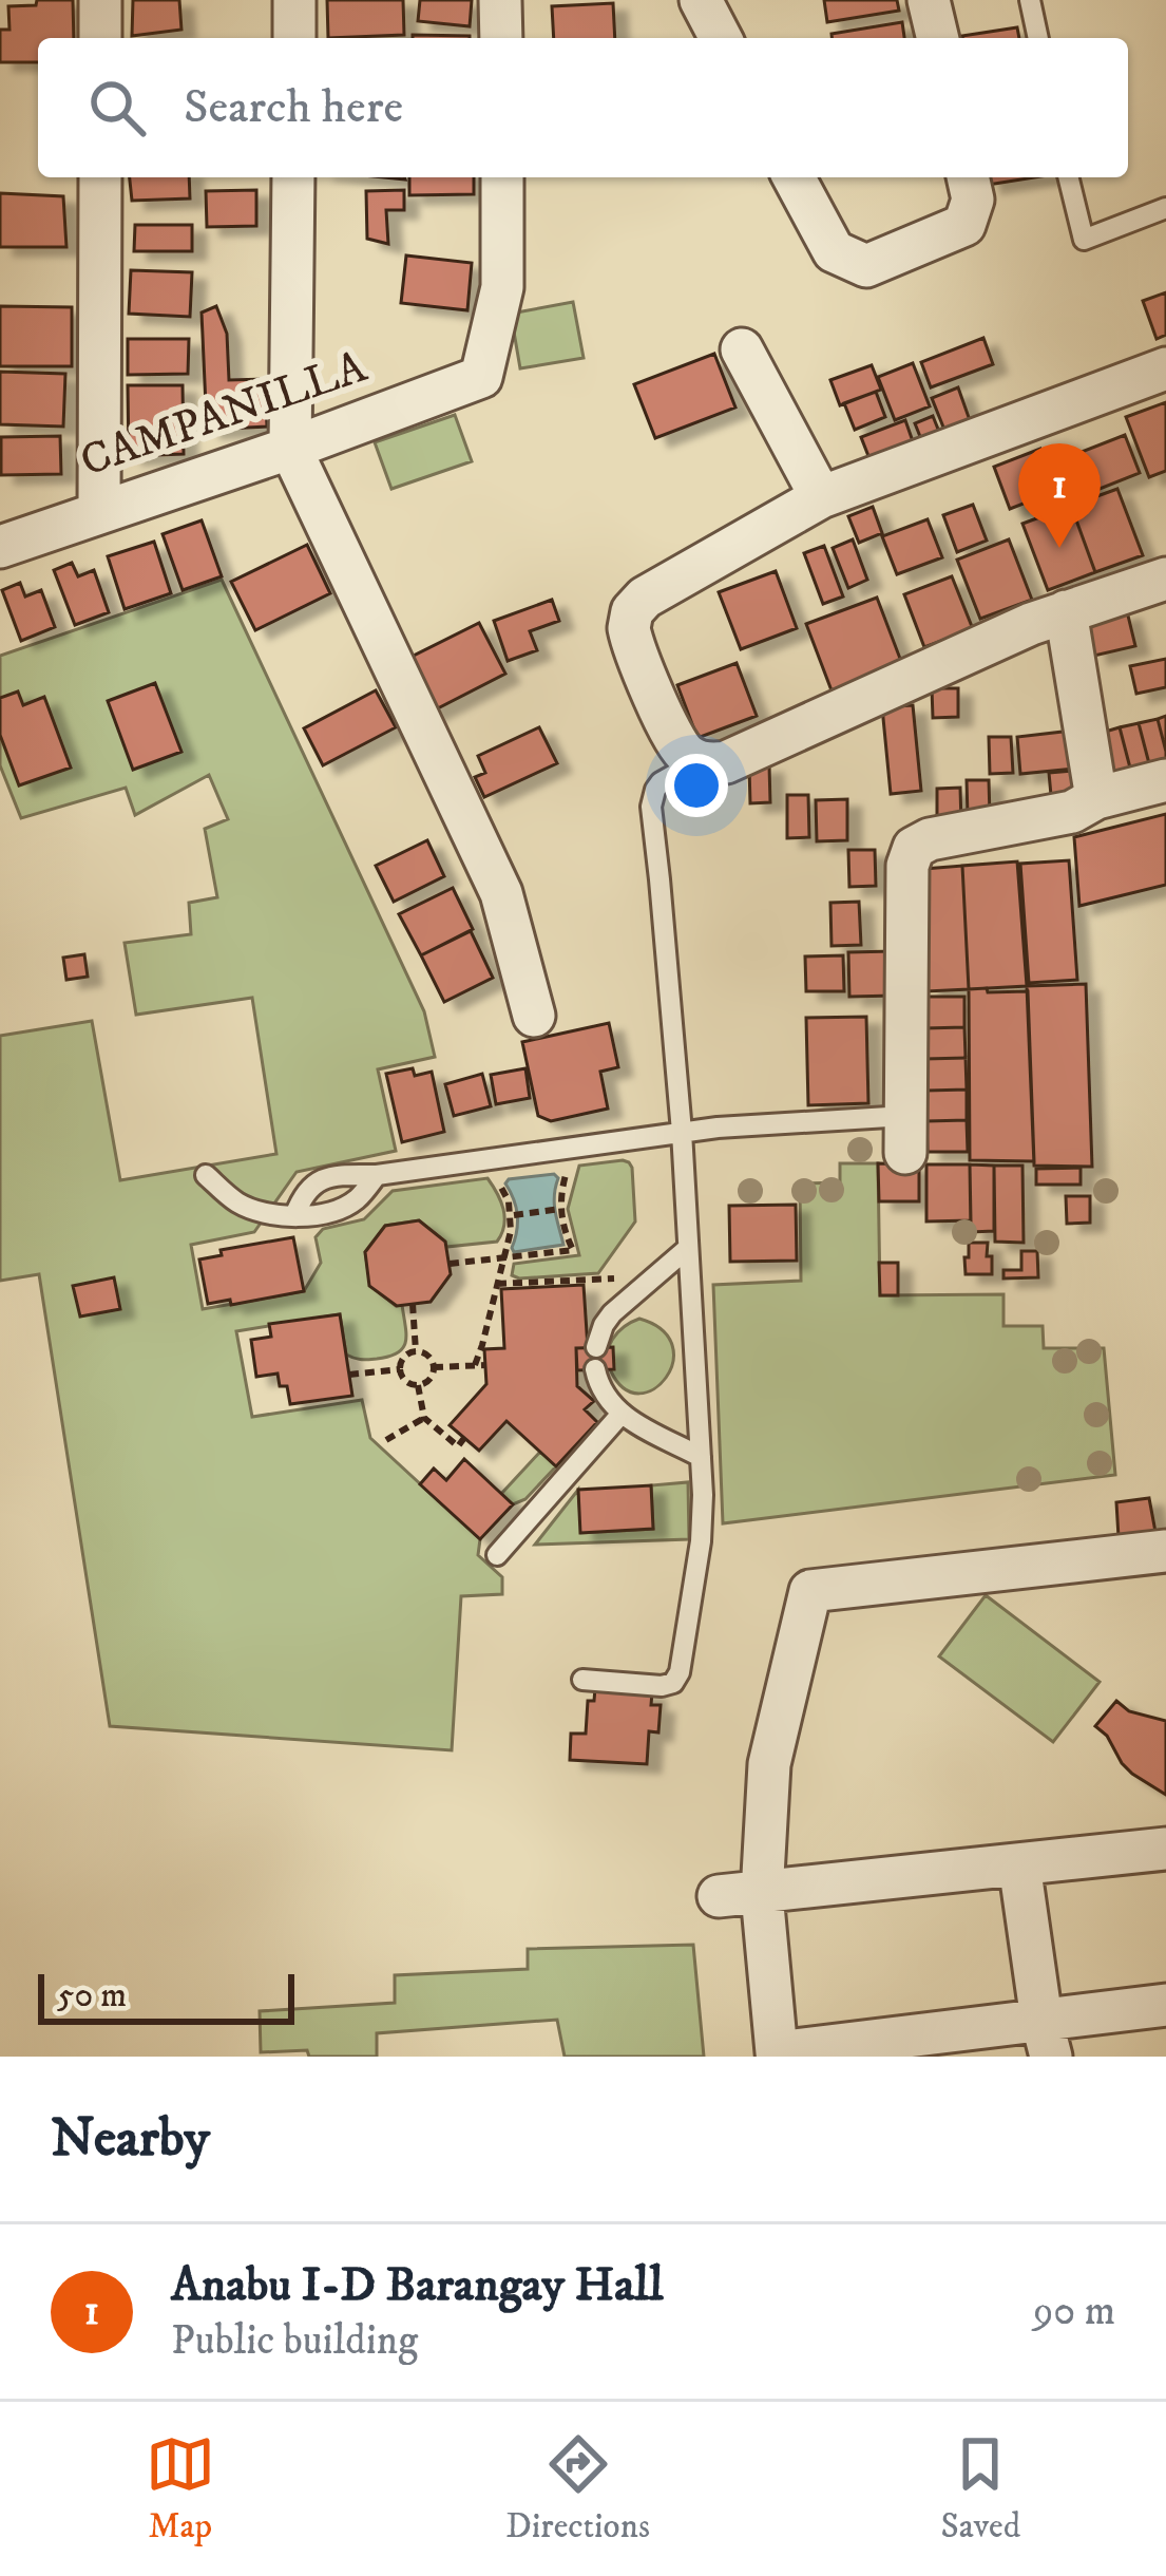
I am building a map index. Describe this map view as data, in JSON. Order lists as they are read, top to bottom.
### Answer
{
  "streets": {
    "street": ["CAMPANILLA"]
  },
  "scale_bar": "50 m",
  "page": {
    "search": "Search here",
    "pins": "1",
    "scale": "50 m",
    "heading": "Nearby",
    "list": [
      {
        "mark": "1",
        "name": "Anabu I-D Barangay Hall",
        "note": "Public building",
        "value": "90 m"
      }
    ],
    "nav": ["Map", "Directions", "Saved"]
  }
}
